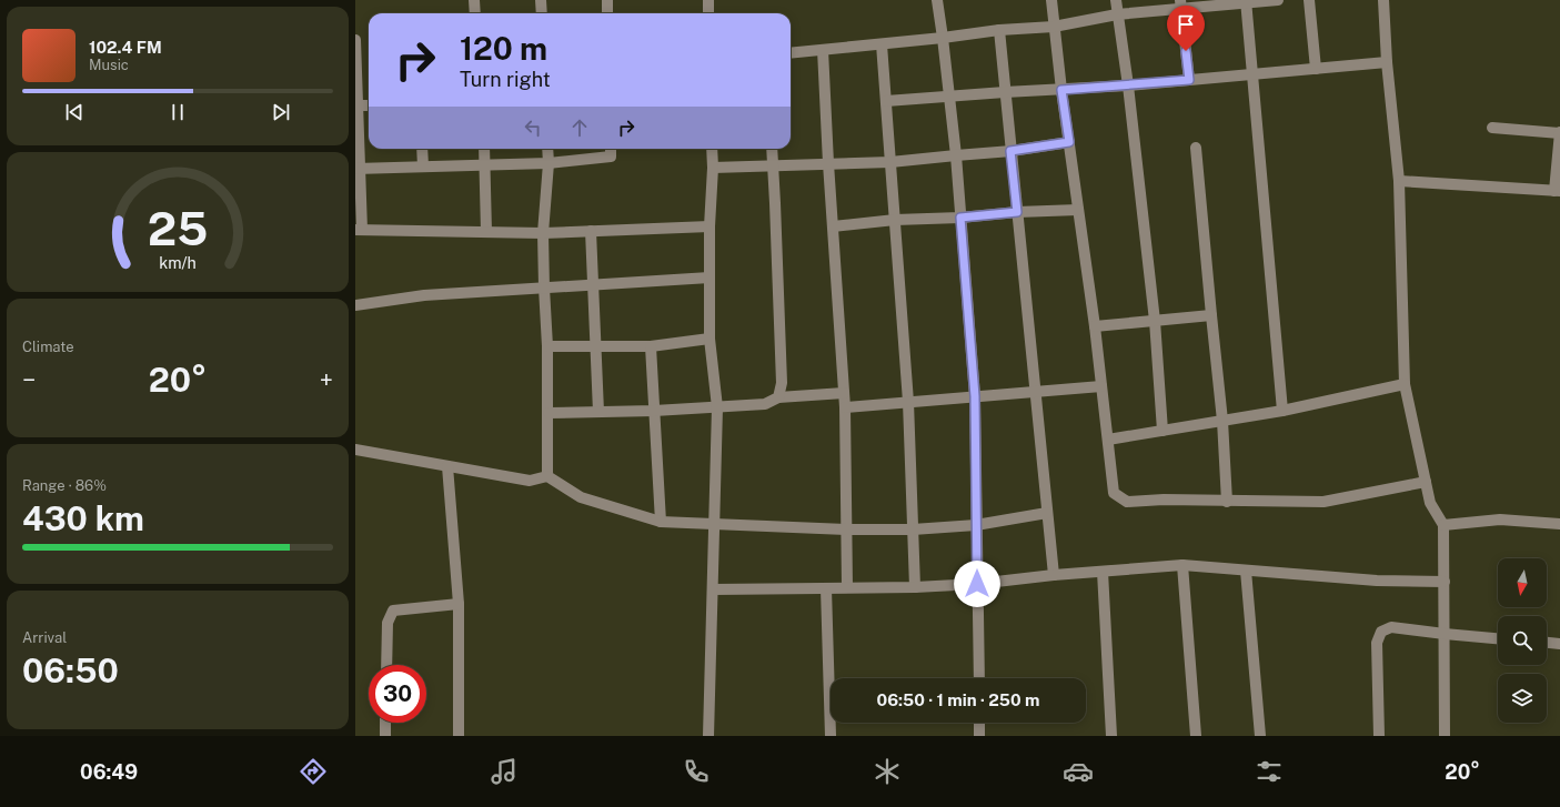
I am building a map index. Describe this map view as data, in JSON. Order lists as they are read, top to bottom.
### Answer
{
  "north": "bottom",
  "page": {
    "turn": ["120 m", "Turn right"],
    "song": ["102.4 FM", "Music"],
    "tile": [
      "Climate",
      ["Range · 86%", "430 km"],
      ["Arrival", "06:50"]
    ],
    "heat": ["−", "20°", "+"],
    "limit": "30",
    "trip": "06:50 · 1 min · 250 m",
    "tabs": ["06:49", "20°"],
    "gauge": ["25", "km/h"]
  }
}
